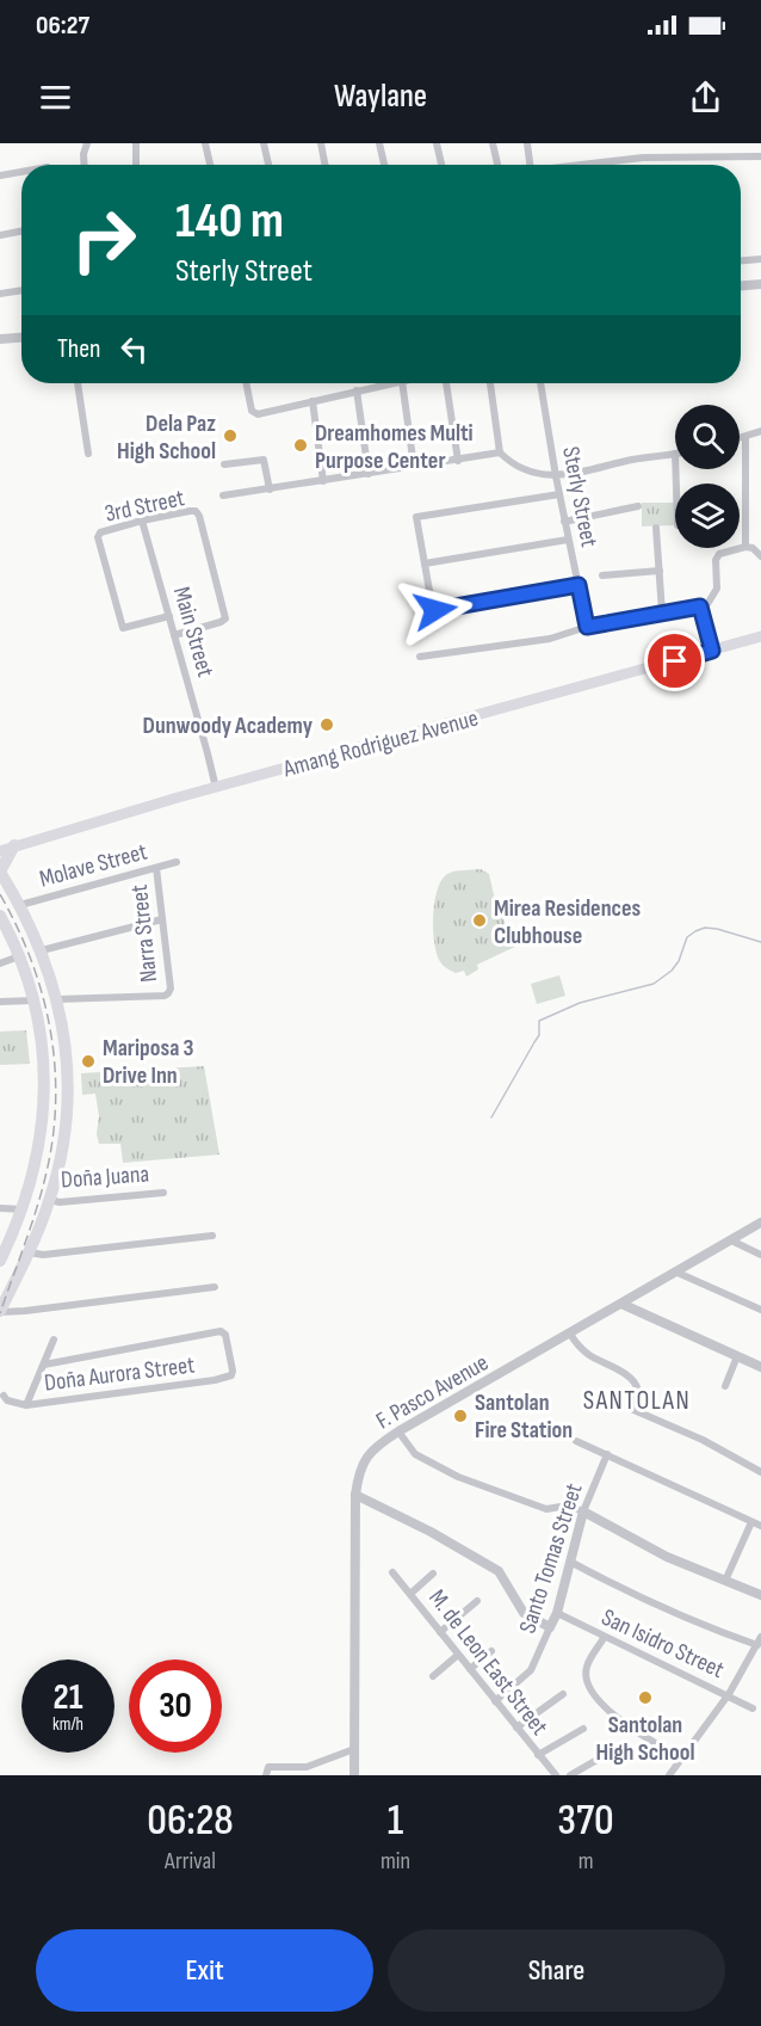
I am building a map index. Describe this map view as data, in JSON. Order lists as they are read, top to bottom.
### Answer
{
  "streets": {
    "main road": ["Amang Rodriguez Avenue"],
    "street": [
      "Sterly Street",
      "3rd Street",
      "Main Street",
      "Molave Street",
      "Narra Street",
      "Doña Juana",
      "Doña Aurora Street",
      "F. Pasco Avenue",
      "Santo Tomas Street",
      "San Isidro Street",
      "M. de Leon East Street"
    ]
  },
  "crossings": [
    ["3rd Street", "Main Street"],
    ["Main Street", "Amang Rodriguez Avenue"],
    ["Molave Street", "Narra Street"],
    ["Santo Tomas Street", "San Isidro Street"],
    ["Santo Tomas Street", "M. de Leon East Street"]
  ],
  "districts": ["SANTOLAN"],
  "places": [
    "Dela Paz High School",
    "Dreamhomes Multi Purpose Center",
    "Dunwoody Academy",
    "Mirea Residences Clubhouse",
    "Mariposa 3 Drive Inn",
    "Santolan Fire Station",
    "Santolan High School"
  ],
  "page": {
    "status": "06:27",
    "header": "Waylane",
    "turn": ["140 m", "Sterly Street"],
    "then": "Then",
    "speed": "21 km/h",
    "limit": "30",
    "eta": [
      "06:28",
      "Arrival",
      "1",
      "min",
      "370",
      "m"
    ],
    "buttons": ["Exit", "Share"]
  }
}
